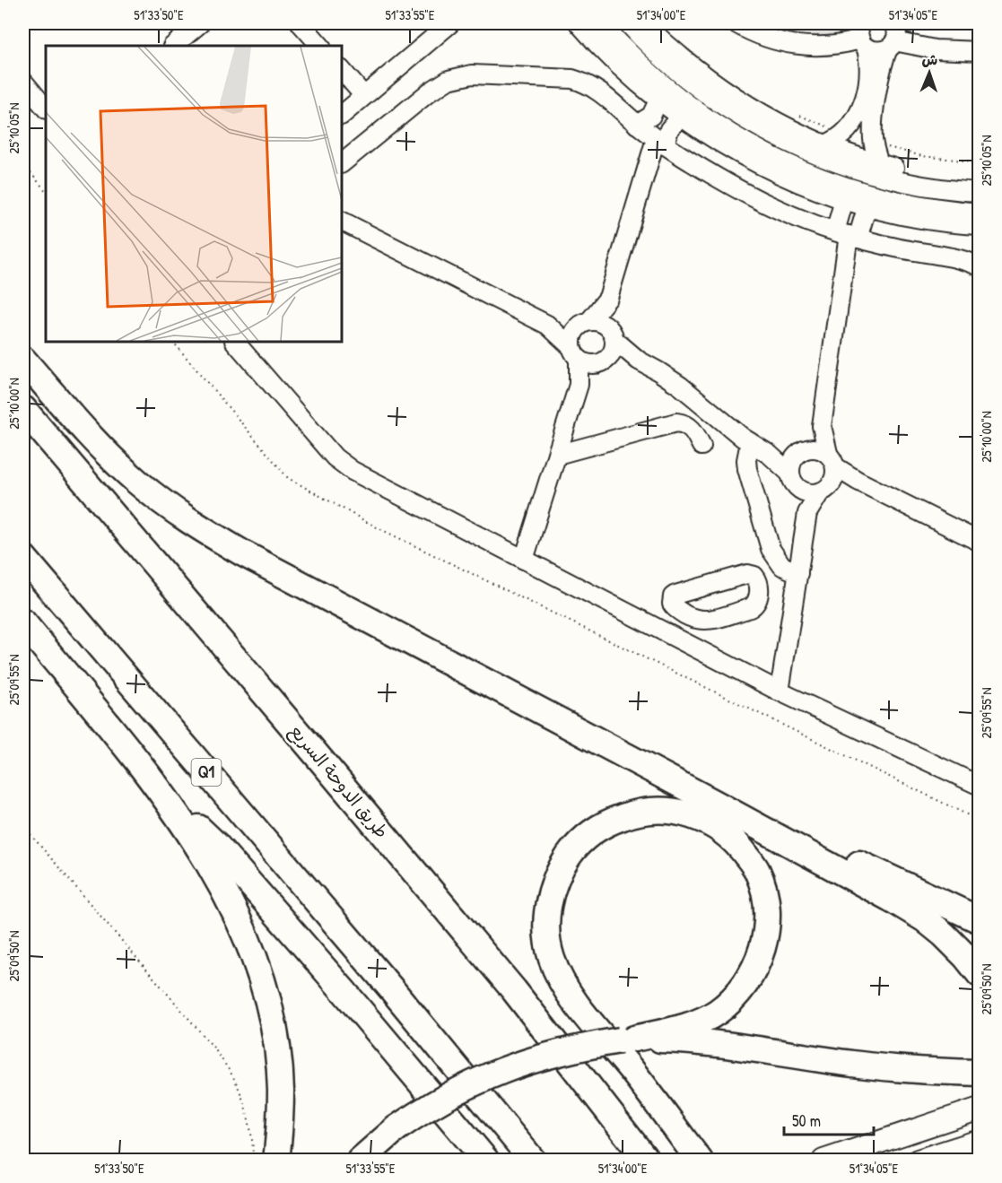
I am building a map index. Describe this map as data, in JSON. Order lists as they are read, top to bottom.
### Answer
{
  "streets": {
    "highway": ["Q1", "طريق الدوحة السريع"]
  },
  "scale_bar": "50 m",
  "north": "top",
  "coordinates": [
    "51°33'50\"E",
    "51°33'55\"E",
    "51°34'00\"E",
    "51°34'05\"E",
    "25°10'05\"N",
    "25°10'00\"N",
    "25°09'55\"N",
    "25°09'50\"N"
  ]
}
